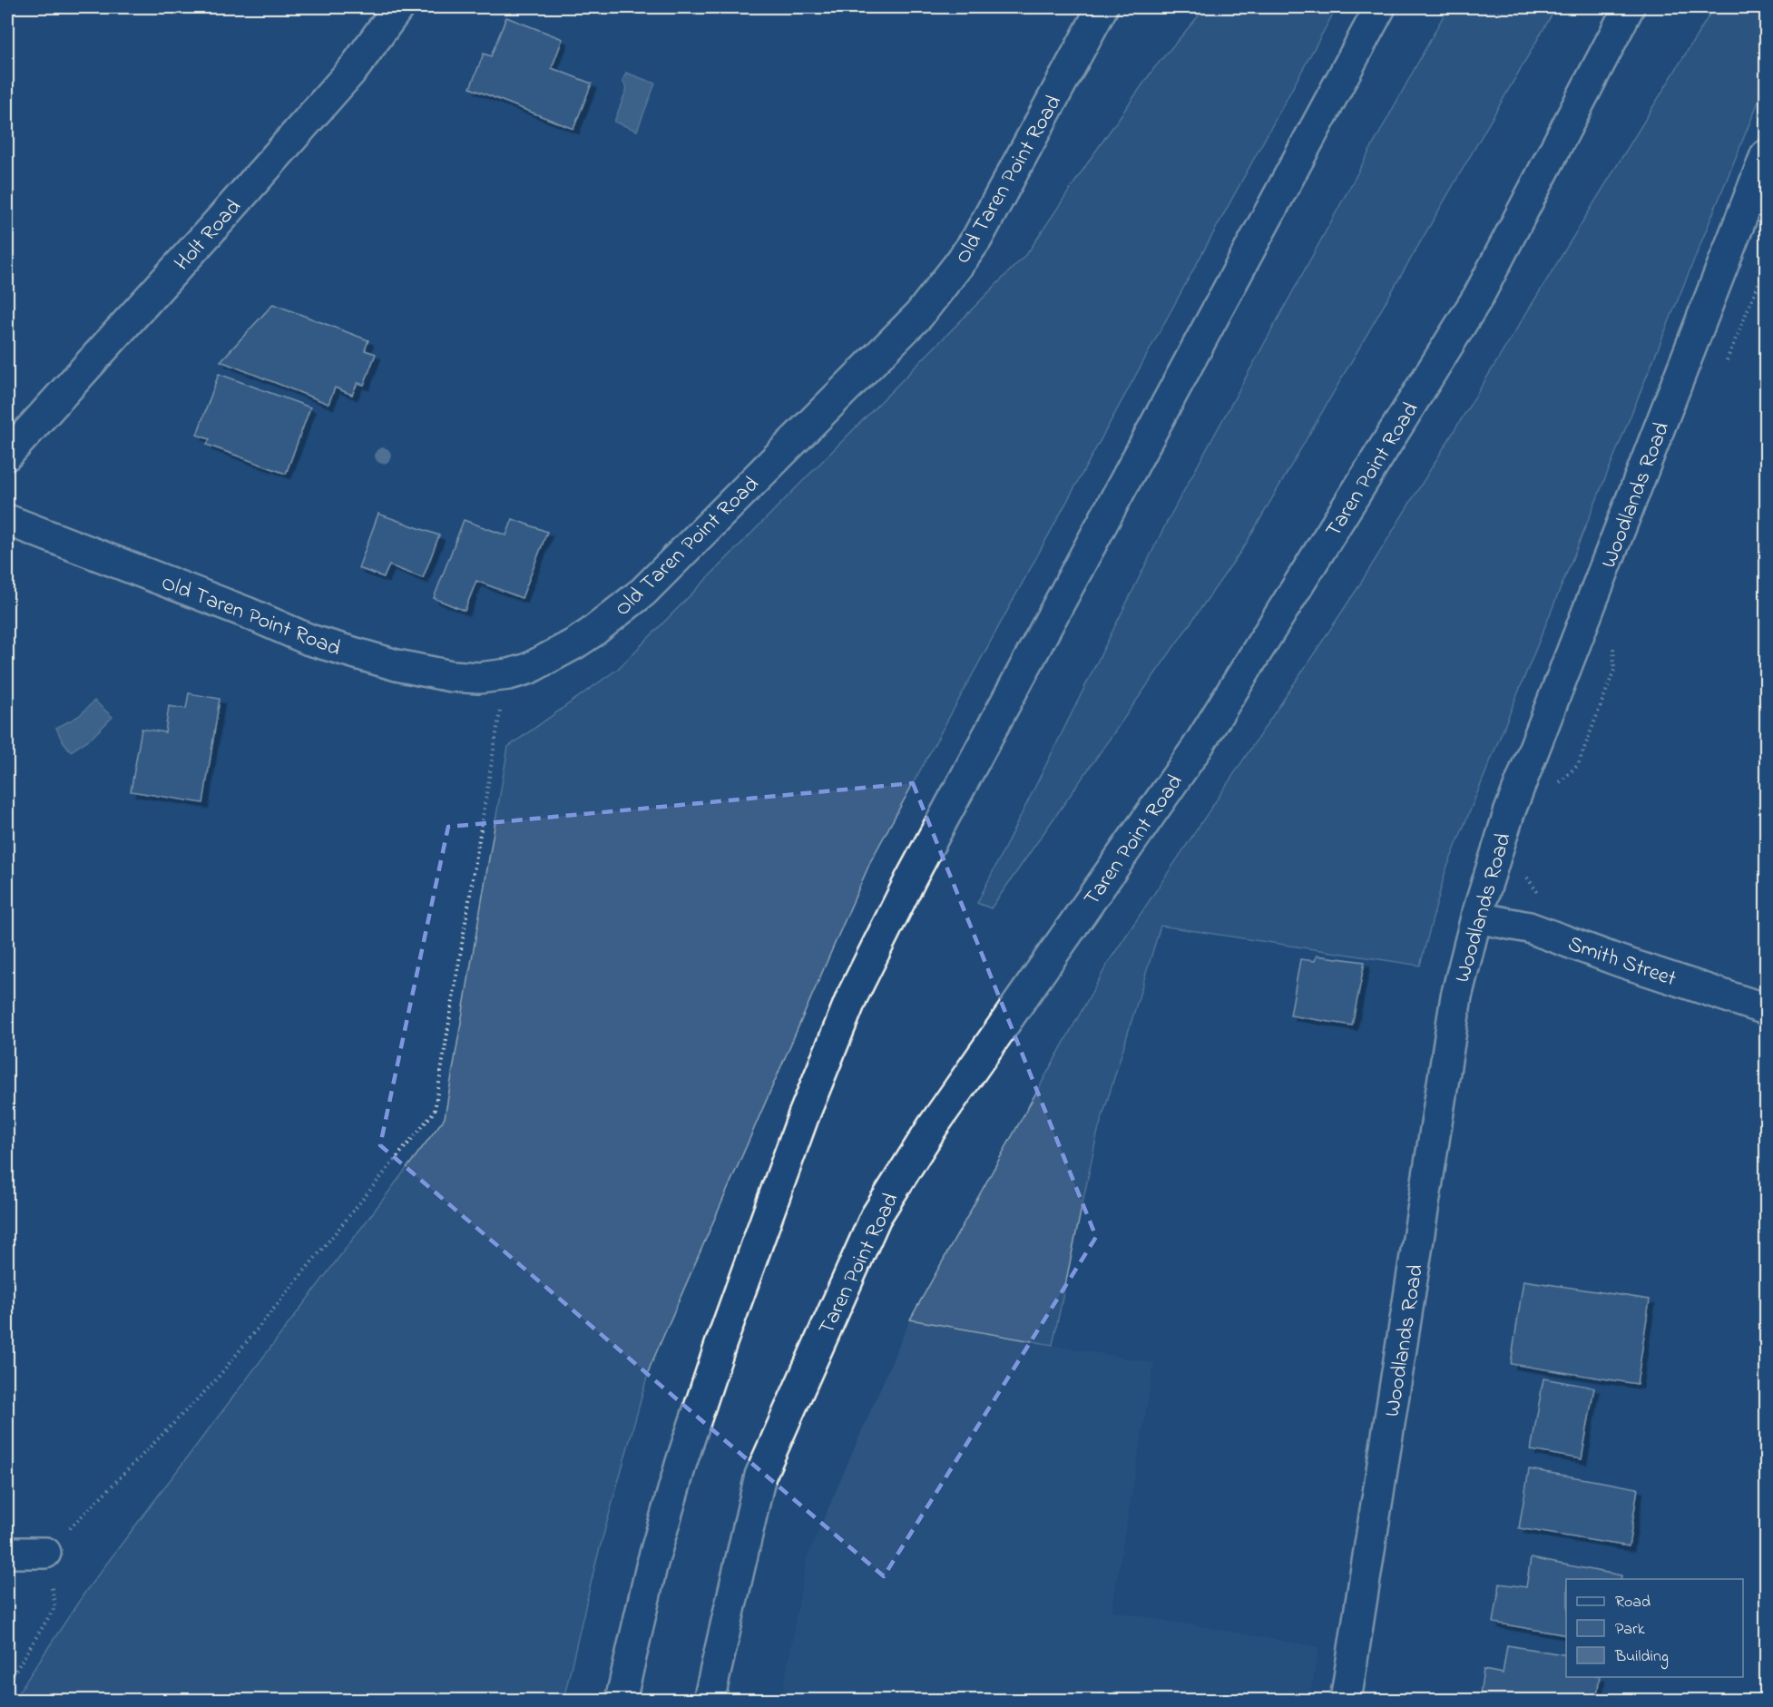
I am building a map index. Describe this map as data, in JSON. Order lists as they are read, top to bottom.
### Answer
{
  "streets": {
    "street": [
      "Old Taren Point Road",
      "Holt Road",
      "Taren Point Road",
      "Woodlands Road",
      "Smith Street"
    ]
  },
  "crossings": [
    ["Woodlands Road", "Smith Street"]
  ],
  "legend": ["Road", "Park", "Building"]
}
